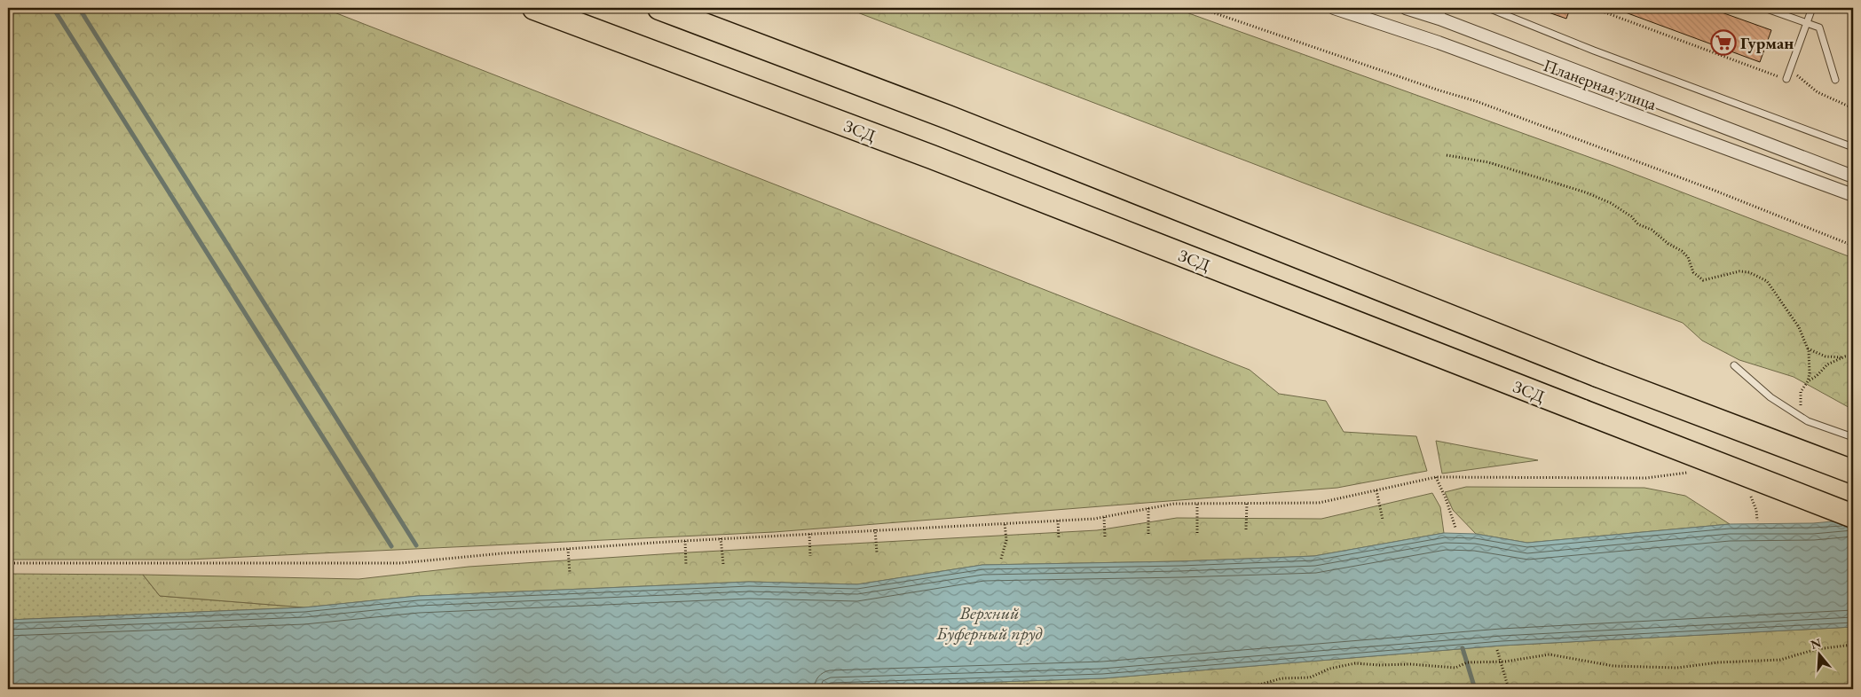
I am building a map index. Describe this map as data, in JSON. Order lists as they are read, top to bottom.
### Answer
{
  "streets": {
    "highway": ["ЗСД"],
    "street": ["Планерная улица"]
  },
  "water": ["Верхний Буферный пруд"],
  "places": {
    "supermarket": ["Гурман"]
  },
  "north": "top"
}
